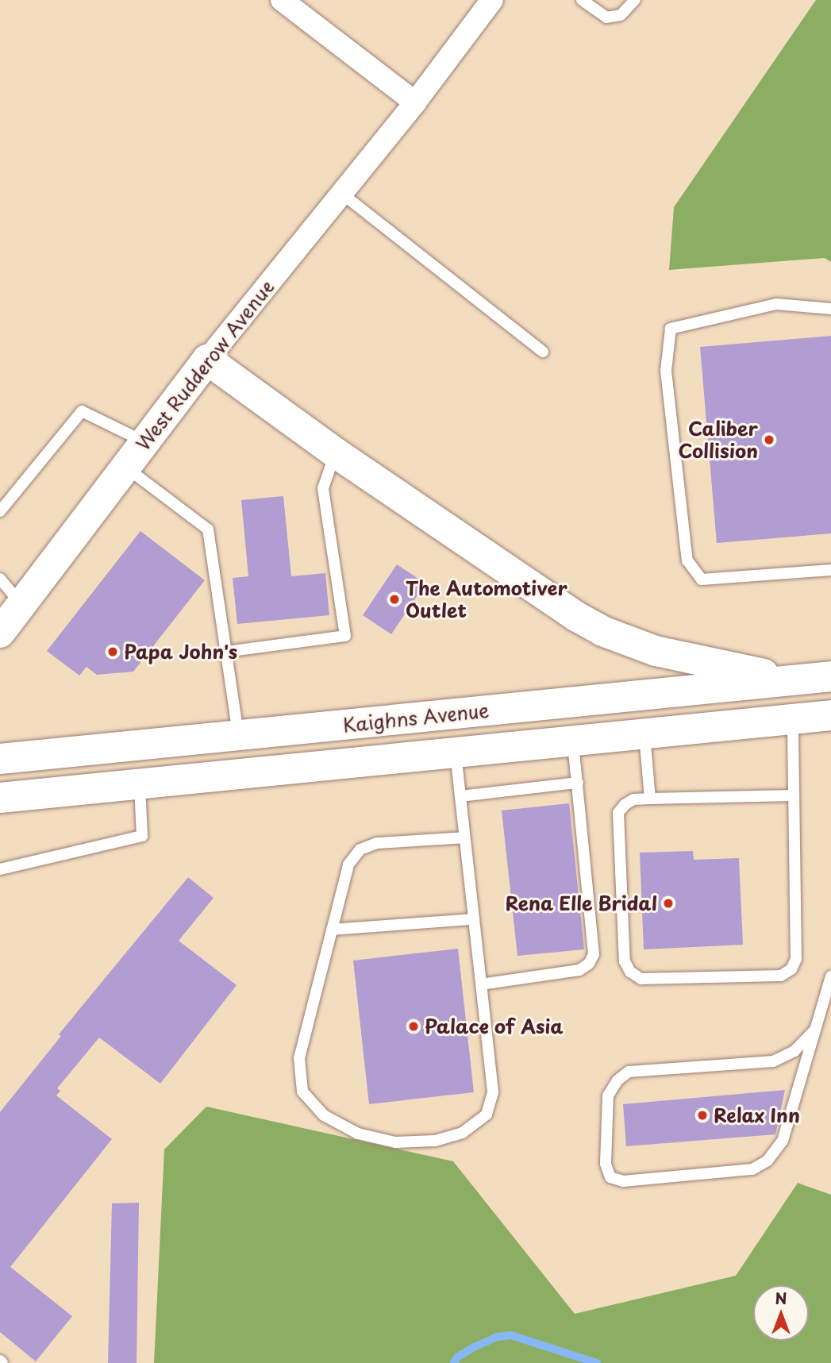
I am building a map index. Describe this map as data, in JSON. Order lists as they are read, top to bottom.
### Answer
{
  "streets": {
    "main road": ["West Rudderow Avenue", "Kaighns Avenue"]
  },
  "places": [
    "Caliber Collision",
    "The Automotiver Outlet",
    "Papa John's",
    "Rena Elle Bridal",
    "Palace of Asia",
    "Relax Inn"
  ],
  "north": "top"
}
